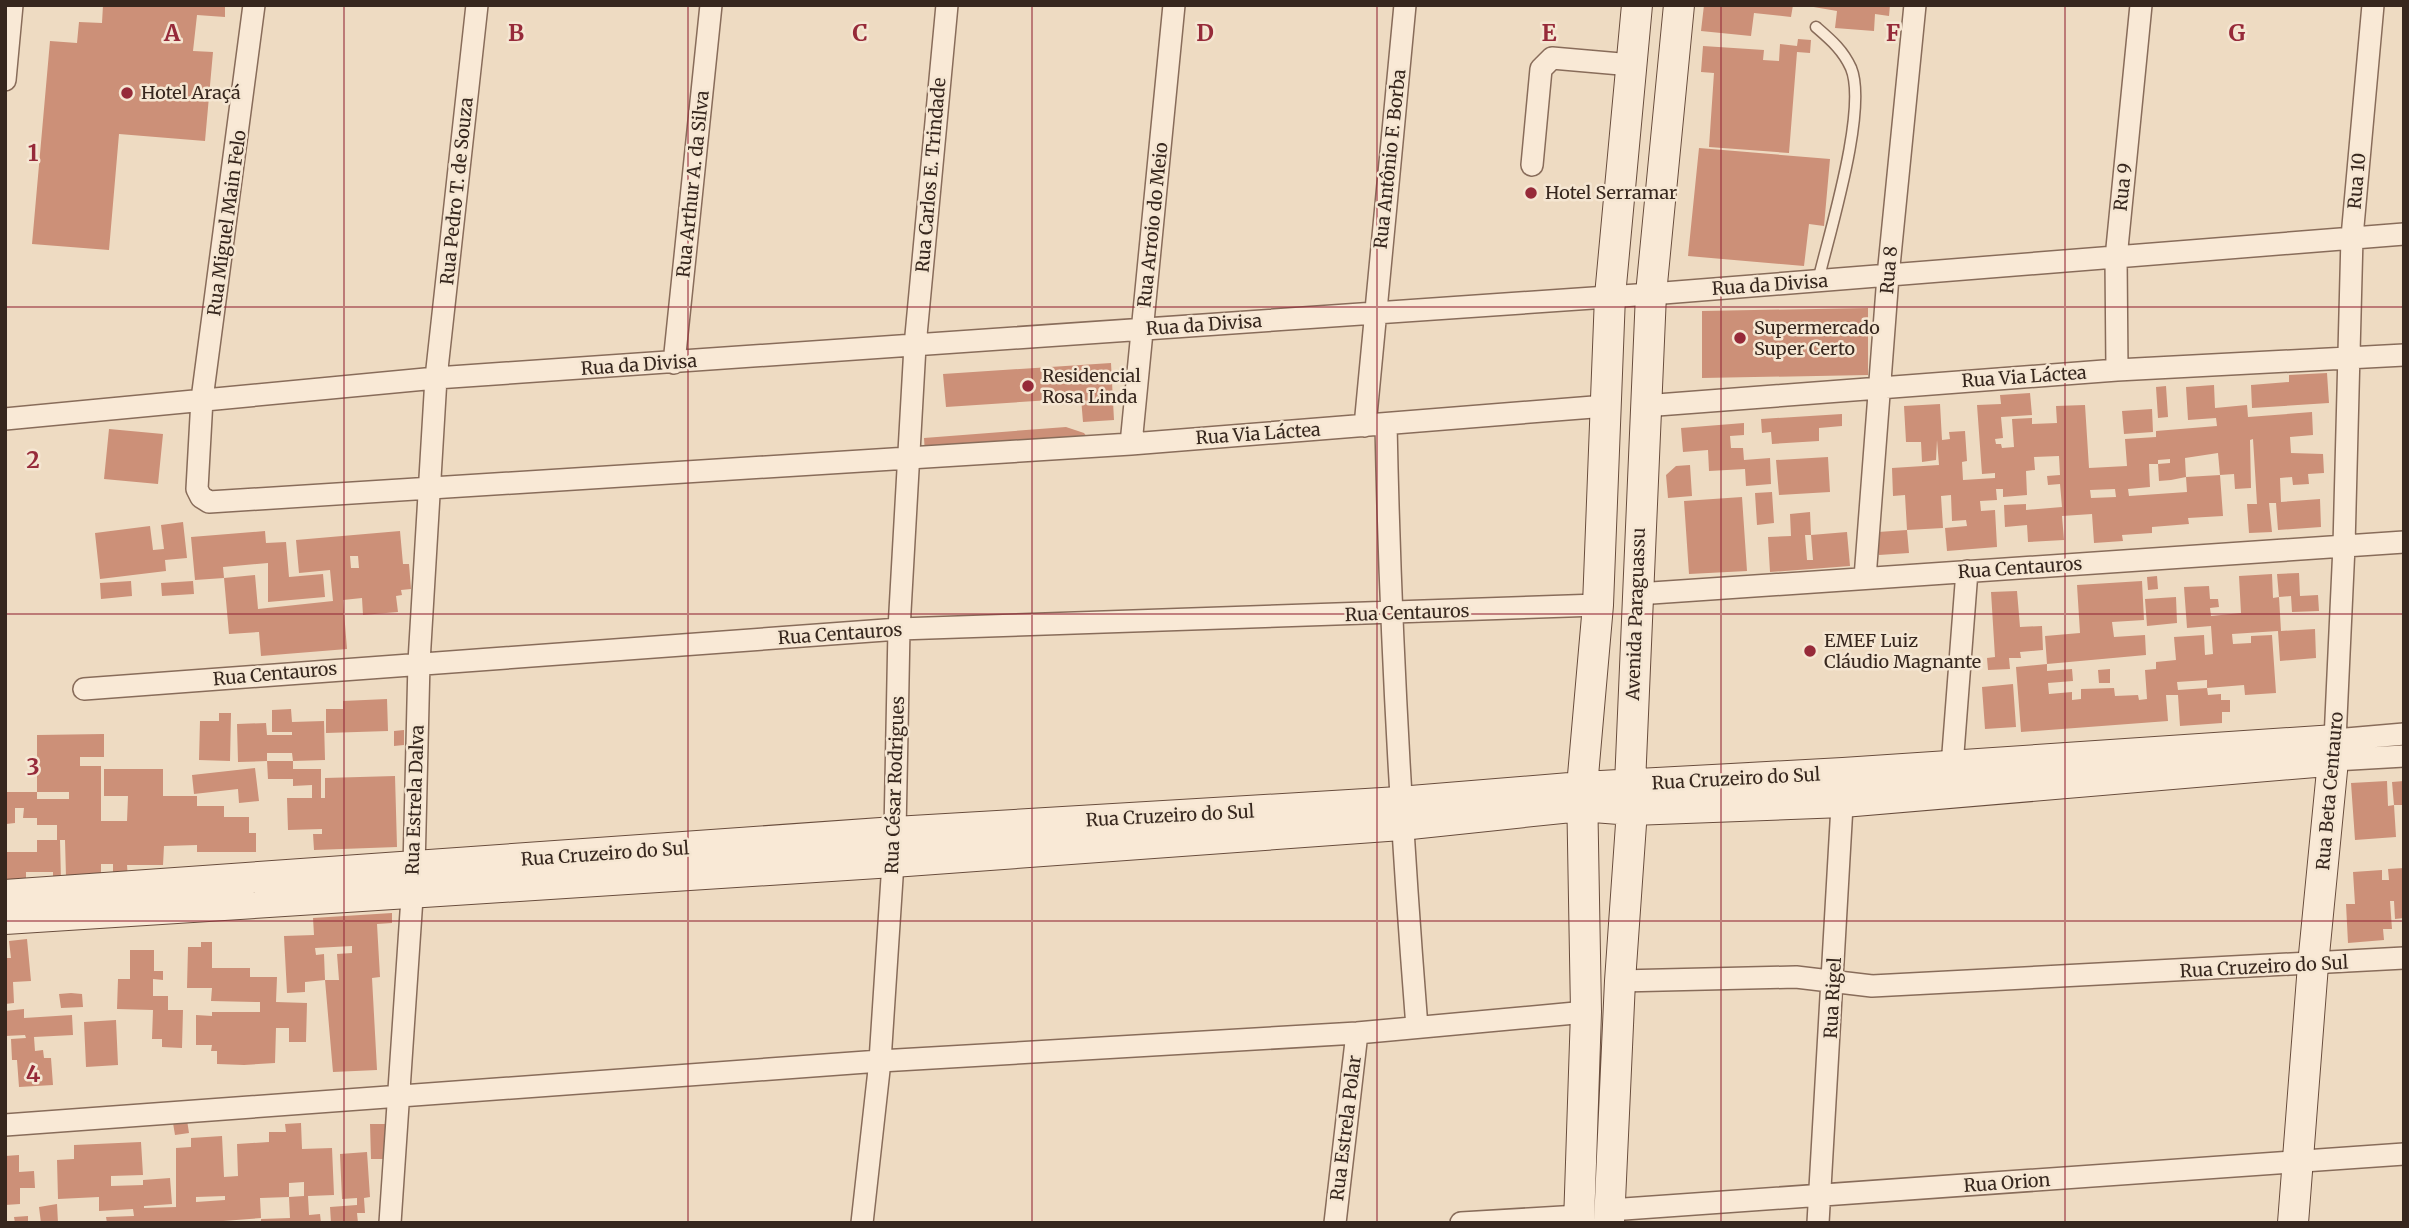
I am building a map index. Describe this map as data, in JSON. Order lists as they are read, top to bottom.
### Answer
{
  "streets": {
    "street": [
      "Rua Antônio F. Borba",
      "Rua Carlos E. Trindade",
      "Rua 10",
      "Rua Arthur A. da Silva",
      "Rua 9",
      "Rua Pedro T. de Souza",
      "Rua Miguel Main Felo",
      "Rua Arroio do Meio",
      "Rua 8",
      "Rua da Divisa",
      "Rua Via Láctea",
      "Rua Centauros",
      "Avenida Paraguassu",
      "Rua Cruzeiro do Sul",
      "Rua César Rodrigues",
      "Rua Beta Centauro",
      "Rua Estrela Dalva",
      "Rua Rigel",
      "Rua Estrela Polar",
      "Rua Orion"
    ]
  },
  "crossings": [
    ["Rua Antônio F. Borba", "Rua da Divisa"],
    ["Rua Antônio F. Borba", "Rua Via Láctea"],
    ["Rua Antônio F. Borba", "Rua Centauros"],
    ["Rua Antônio F. Borba", "Rua Cruzeiro do Sul"],
    ["Rua Carlos E. Trindade", "Rua da Divisa"],
    ["Rua Carlos E. Trindade", "Rua César Rodrigues"],
    ["Rua 10", "Rua da Divisa"],
    ["Rua 10", "Rua Via Láctea"],
    ["Rua 10", "Rua Beta Centauro"],
    ["Rua Arthur A. da Silva", "Rua da Divisa"],
    ["Rua 9", "Rua da Divisa"],
    ["Rua 9", "Rua Via Láctea"],
    ["Rua Pedro T. de Souza", "Rua da Divisa"],
    ["Rua Pedro T. de Souza", "Rua Estrela Dalva"],
    ["Rua Miguel Main Felo", "Rua da Divisa"],
    ["Rua Miguel Main Felo", "Rua Via Láctea"],
    ["Rua Miguel Main Felo", "Rua Estrela Dalva"],
    ["Rua Arroio do Meio", "Rua da Divisa"],
    ["Rua Arroio do Meio", "Rua Via Láctea"],
    ["Rua 8", "Rua da Divisa"],
    ["Rua 8", "Rua Via Láctea"],
    ["Rua 8", "Rua Centauros"],
    ["Rua da Divisa", "Avenida Paraguassu"],
    ["Rua da Divisa", "Rua César Rodrigues"],
    ["Rua da Divisa", "Rua Estrela Dalva"],
    ["Rua Via Láctea", "Avenida Paraguassu"],
    ["Rua Via Láctea", "Rua César Rodrigues"],
    ["Rua Via Láctea", "Rua Beta Centauro"],
    ["Rua Via Láctea", "Rua Estrela Dalva"],
    ["Rua Centauros", "Avenida Paraguassu"],
    ["Rua Centauros", "Rua César Rodrigues"],
    ["Rua Centauros", "Rua Beta Centauro"],
    ["Rua Centauros", "Rua Estrela Dalva"],
    ["Avenida Paraguassu", "Rua Cruzeiro do Sul"],
    ["Avenida Paraguassu", "Rua Orion"],
    ["Rua Cruzeiro do Sul", "Rua César Rodrigues"],
    ["Rua Cruzeiro do Sul", "Rua Beta Centauro"],
    ["Rua Cruzeiro do Sul", "Rua Estrela Dalva"],
    ["Rua Cruzeiro do Sul", "Rua Rigel"],
    ["Rua Beta Centauro", "Rua Orion"],
    ["Rua Rigel", "Rua Orion"]
  ],
  "places": [
    "Hotel Araçá",
    "Hotel Serramar",
    "Supermercado Super Certo",
    "Residencial Rosa Linda",
    "EMEF Luiz Cláudio Magnante"
  ],
  "grid": {
    "columns": [
      "A",
      "B",
      "C",
      "D",
      "E",
      "F",
      "G"
    ],
    "rows": [
      "1",
      "2",
      "3",
      "4"
    ]
  }
}
